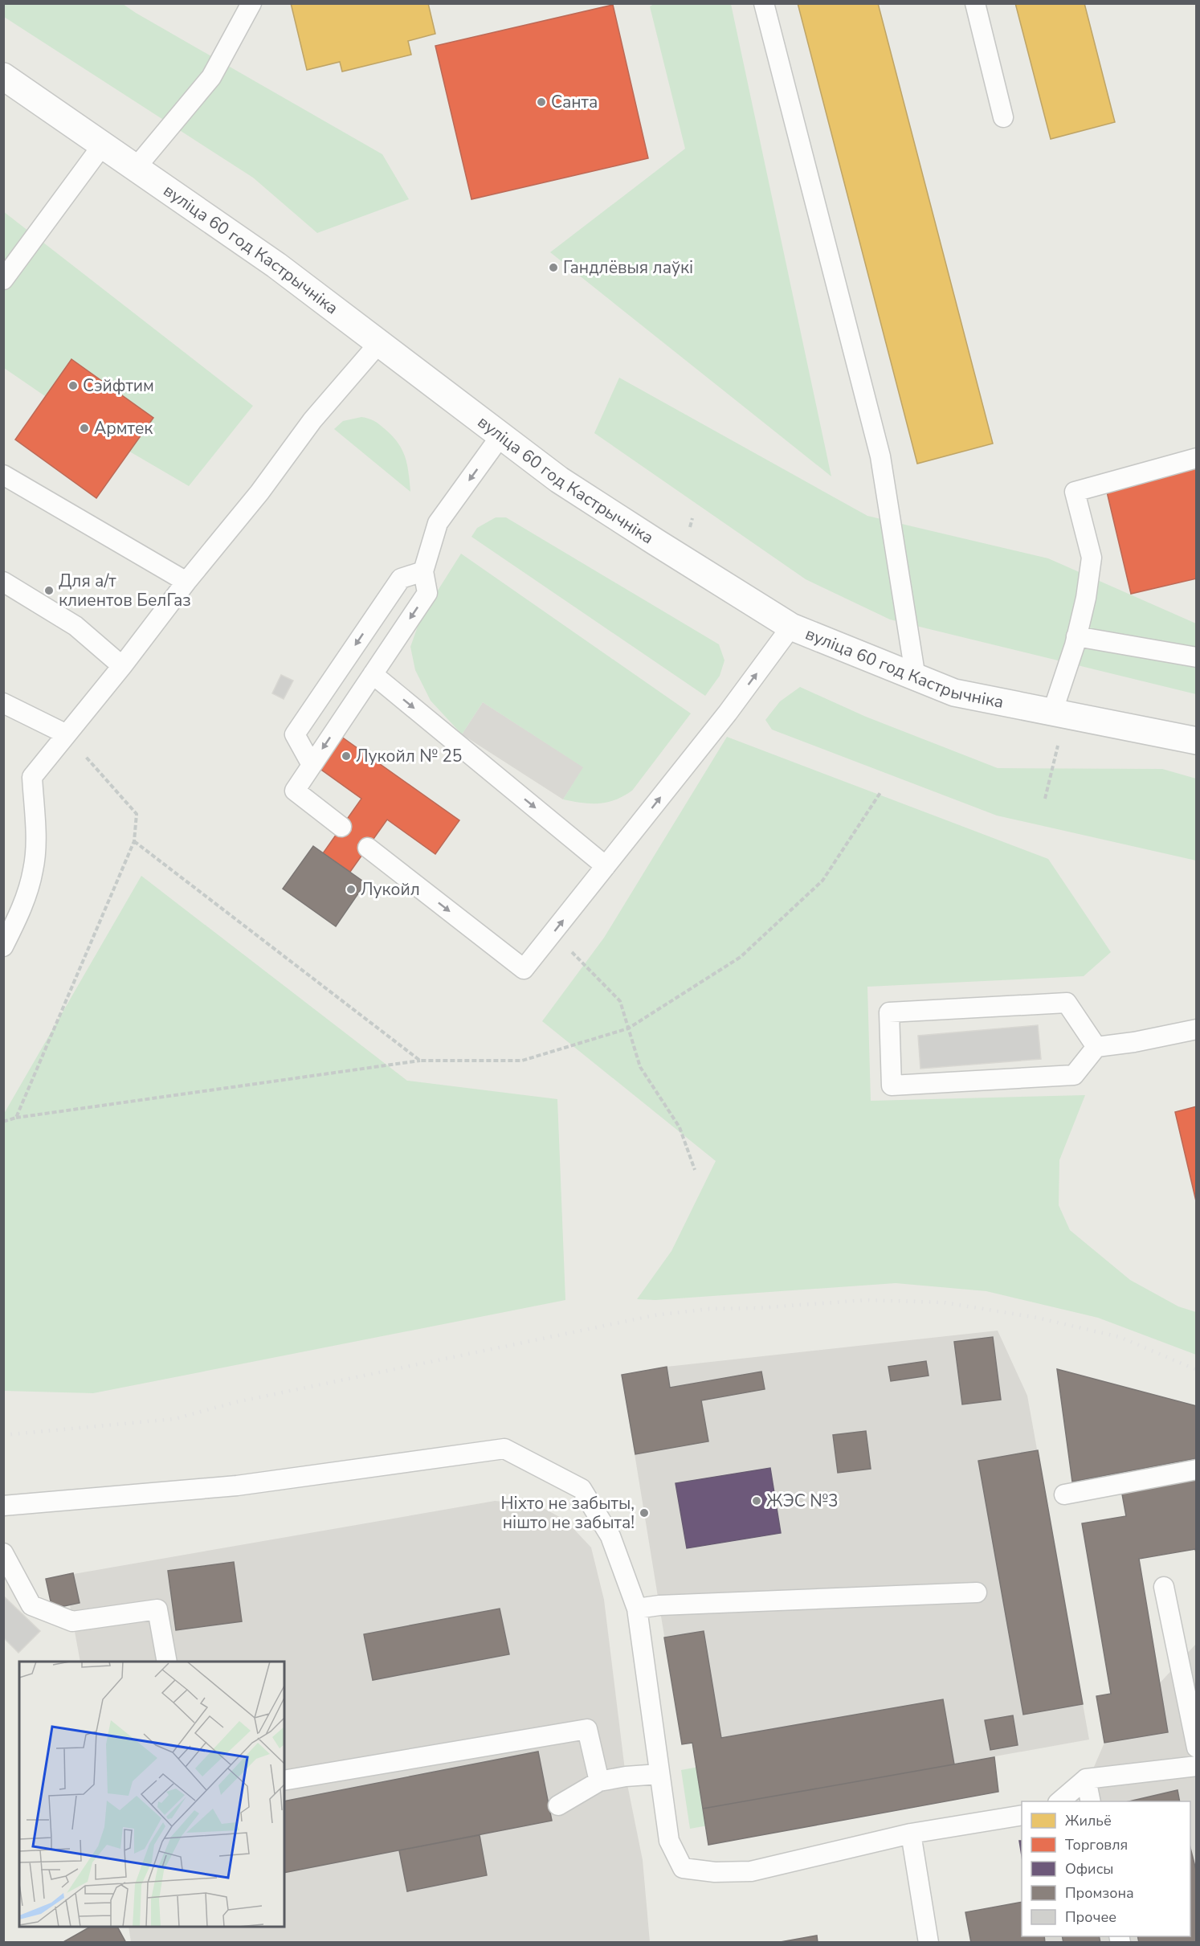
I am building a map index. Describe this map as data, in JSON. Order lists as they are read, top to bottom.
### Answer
{
  "streets": {
    "street": ["вуліца 60 год Кастрычніка"]
  },
  "places": [
    "Санта",
    "Гандлёвыя лаўкі",
    "Сэйфтим",
    "Армтек",
    "Для а/т клиентов БелГаз",
    "Лукойл № 25",
    "Лукойл",
    "ЖЭС №3",
    "Ніхто не забыты, нішто не забыта!"
  ],
  "legend": [
    "Жильё",
    "Торговля",
    "Офисы",
    "Промзона",
    "Прочее"
  ]
}
